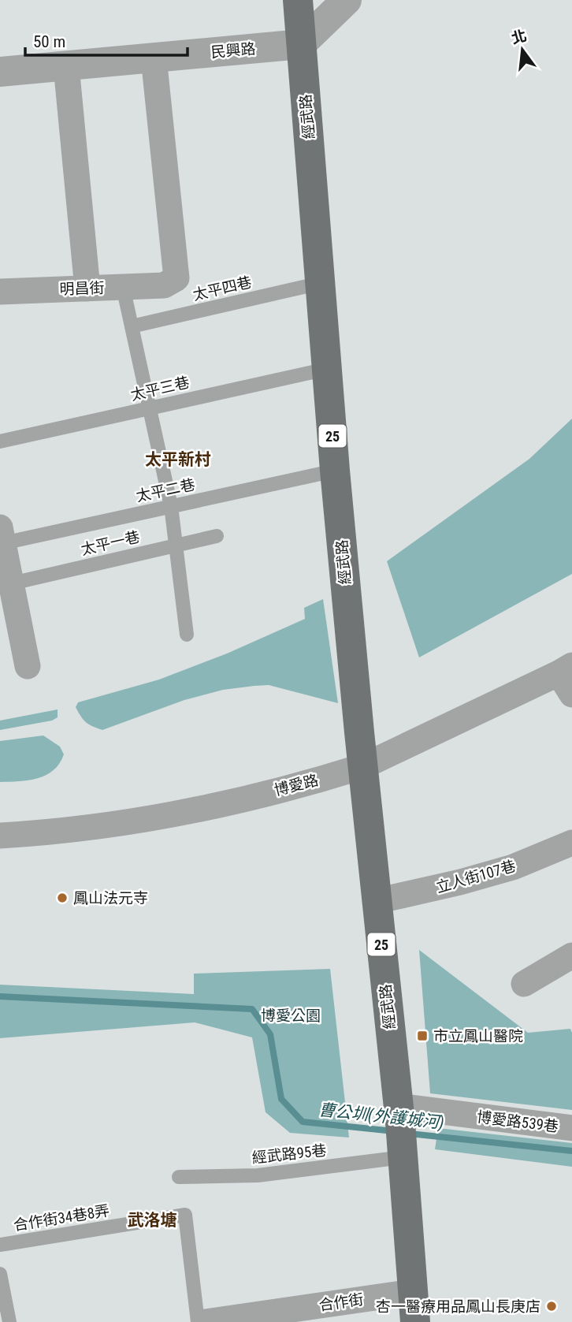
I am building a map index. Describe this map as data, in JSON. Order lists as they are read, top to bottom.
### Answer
{
  "streets": {
    "main road": ["經武路", "25"],
    "street": [
      "民興路",
      "明昌街",
      "博愛路",
      "立人街107巷",
      "博愛路539巷",
      "合作街"
    ],
    "lane": [
      "太平四巷",
      "太平三巷",
      "太平二巷",
      "太平一巷",
      "經武路95巷",
      "合作街34巷8弄"
    ]
  },
  "crossings": [
    ["民興路", "經武路"],
    ["民興路", "明昌街"],
    ["經武路", "太平四巷"],
    ["經武路", "太平三巷"],
    ["經武路", "太平二巷"],
    ["經武路", "博愛路"],
    ["經武路", "立人街107巷"],
    ["經武路", "博愛路539巷"],
    ["經武路", "經武路95巷"],
    ["經武路", "合作街"],
    ["博愛路539巷", "經武路95巷"]
  ],
  "districts": ["太平新村", "武洛塘"],
  "water": ["曹公圳(外護城河)"],
  "parks": ["博愛公園"],
  "places": {
    "other": ["鳳山法元寺", "杏一醫療用品鳳山長庚店"],
    "transit": ["市立鳳山醫院"]
  },
  "scale_bar": "50 m",
  "north": "top"
}
